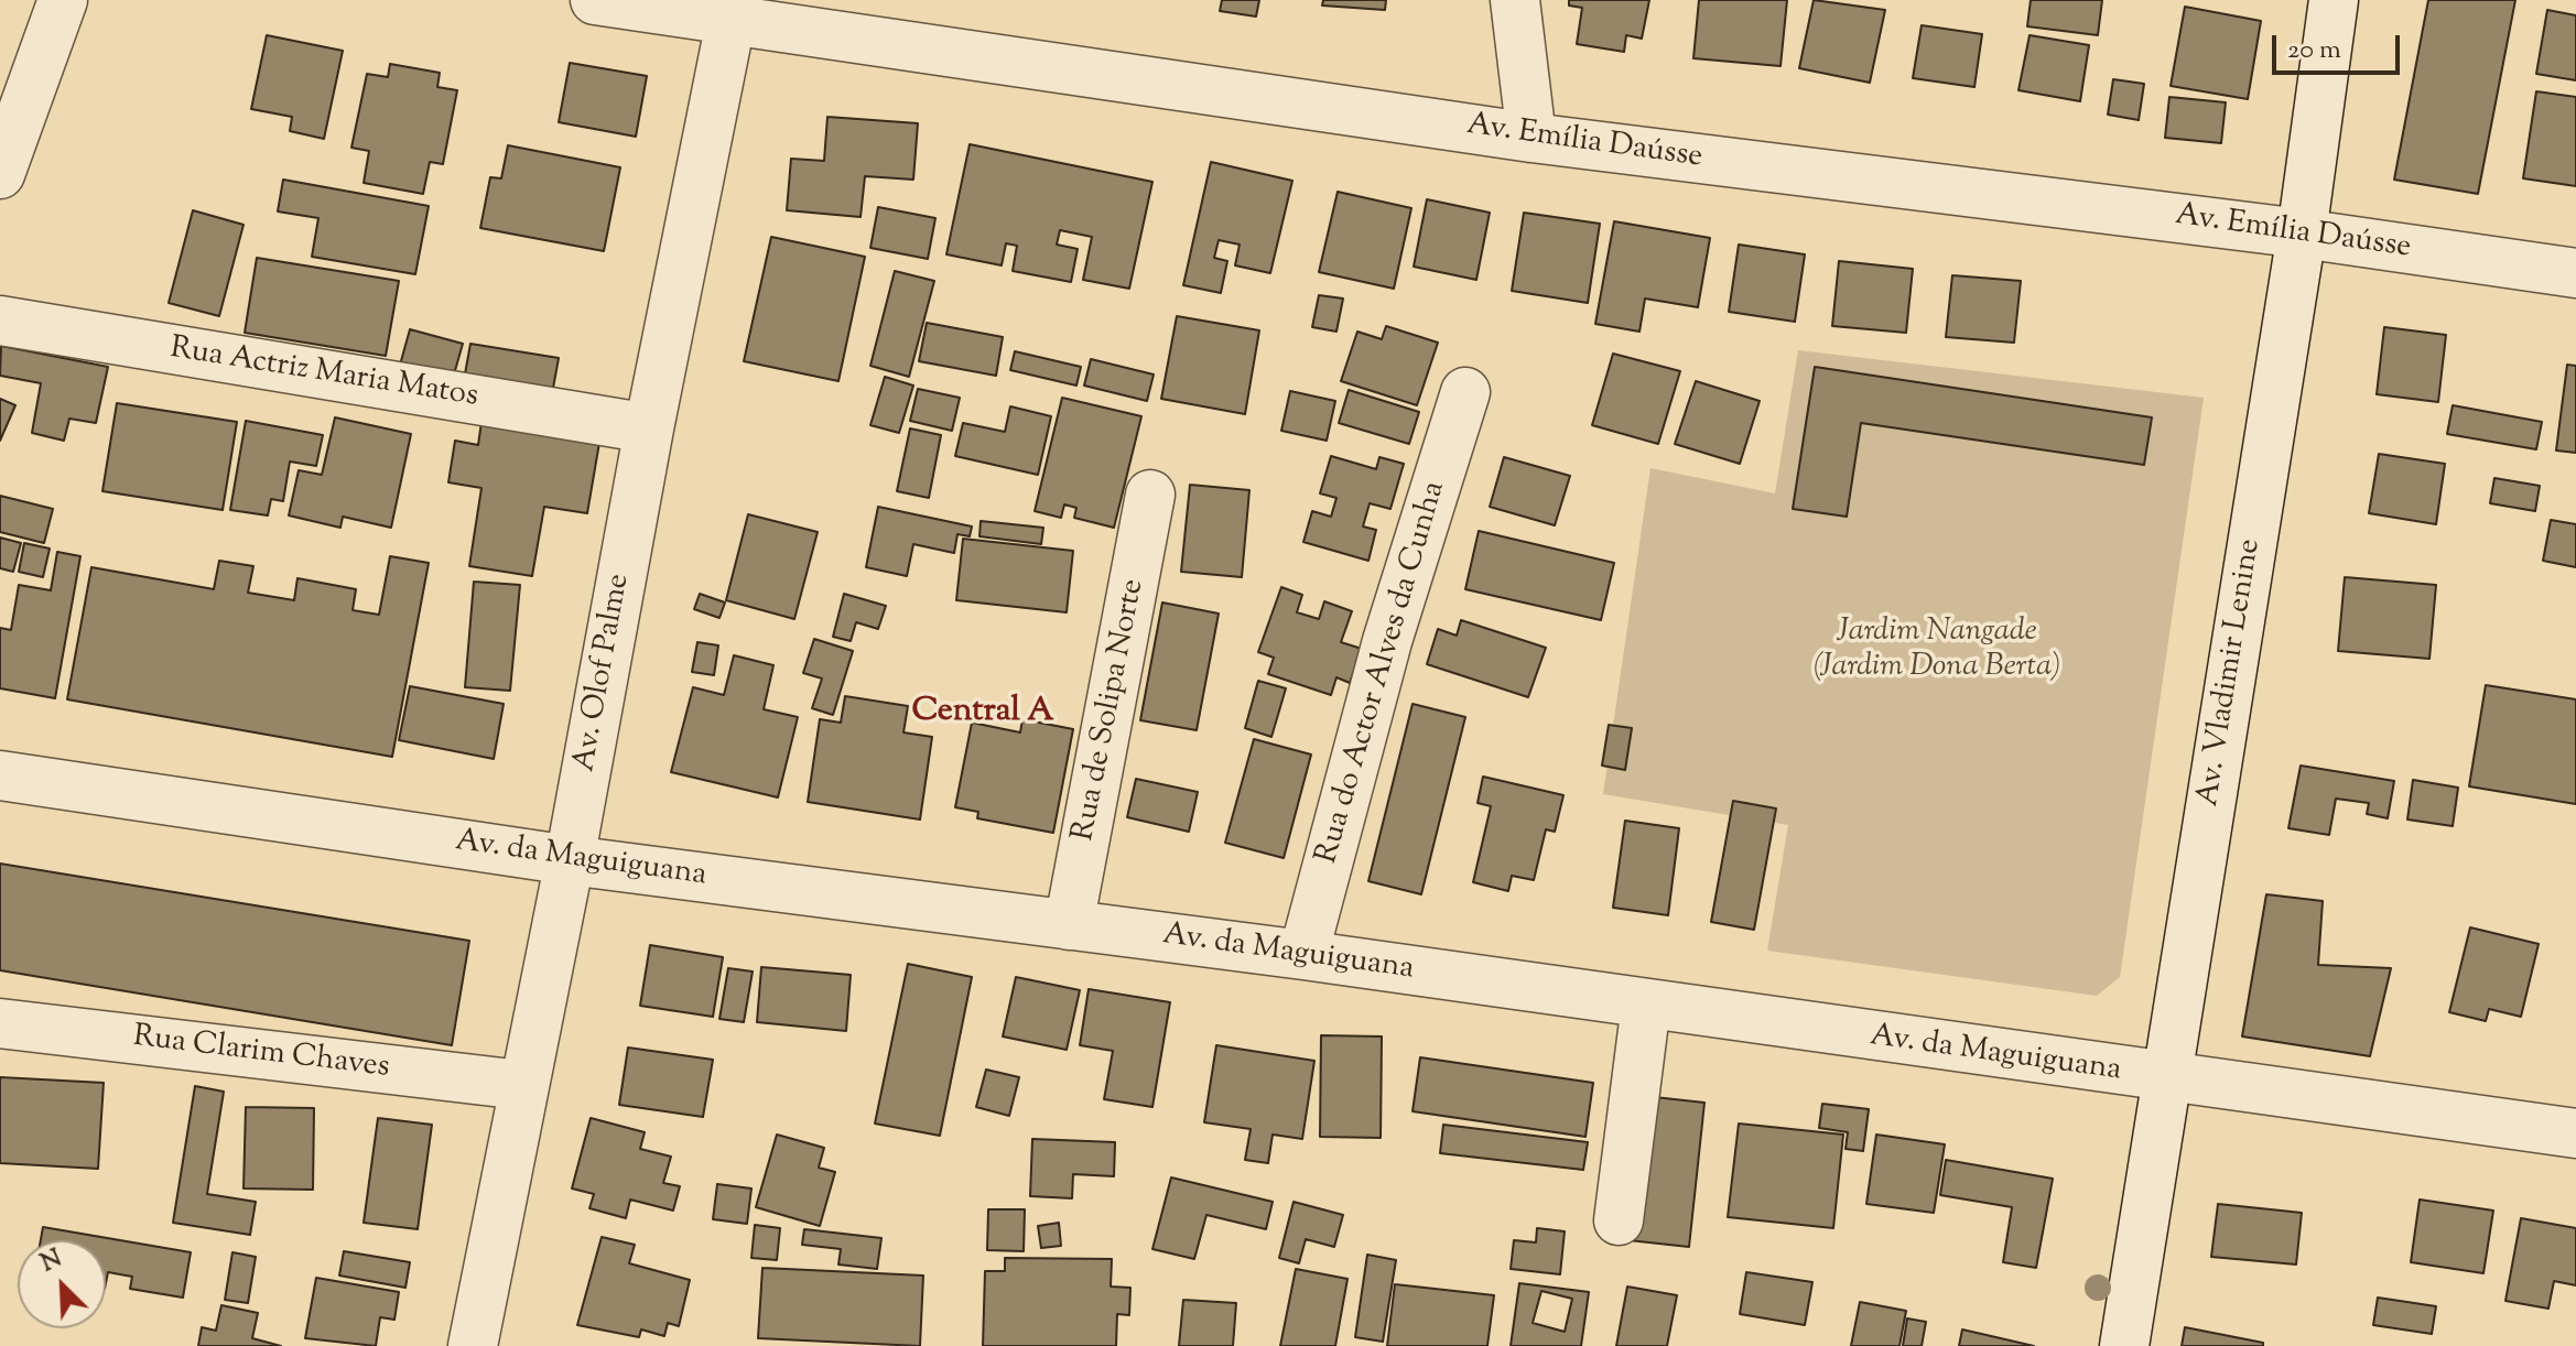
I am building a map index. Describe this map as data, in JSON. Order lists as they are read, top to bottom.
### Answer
{
  "streets": {
    "street": [
      "Av. Emília Daússe",
      "Rua Actriz Maria Matos",
      "Av. Olof Palme",
      "Rua do Actor Alves da Cunha",
      "Av. Vladimir Lenine",
      "Rua de Solipa Norte",
      "Av. da Maguiguana",
      "Rua Clarim Chaves"
    ]
  },
  "crossings": [
    ["Av. Emília Daússe", "Av. Olof Palme"],
    ["Av. Emília Daússe", "Av. Vladimir Lenine"],
    ["Rua Actriz Maria Matos", "Av. Olof Palme"],
    ["Av. Olof Palme", "Av. da Maguiguana"],
    ["Av. Olof Palme", "Rua Clarim Chaves"],
    ["Rua do Actor Alves da Cunha", "Av. da Maguiguana"],
    ["Av. Vladimir Lenine", "Av. da Maguiguana"],
    ["Rua de Solipa Norte", "Av. da Maguiguana"]
  ],
  "districts": ["Central A"],
  "parks": ["Jardim Nangade (Jardim Dona Berta)"],
  "scale_bar": "20 m",
  "north": "top left"
}
